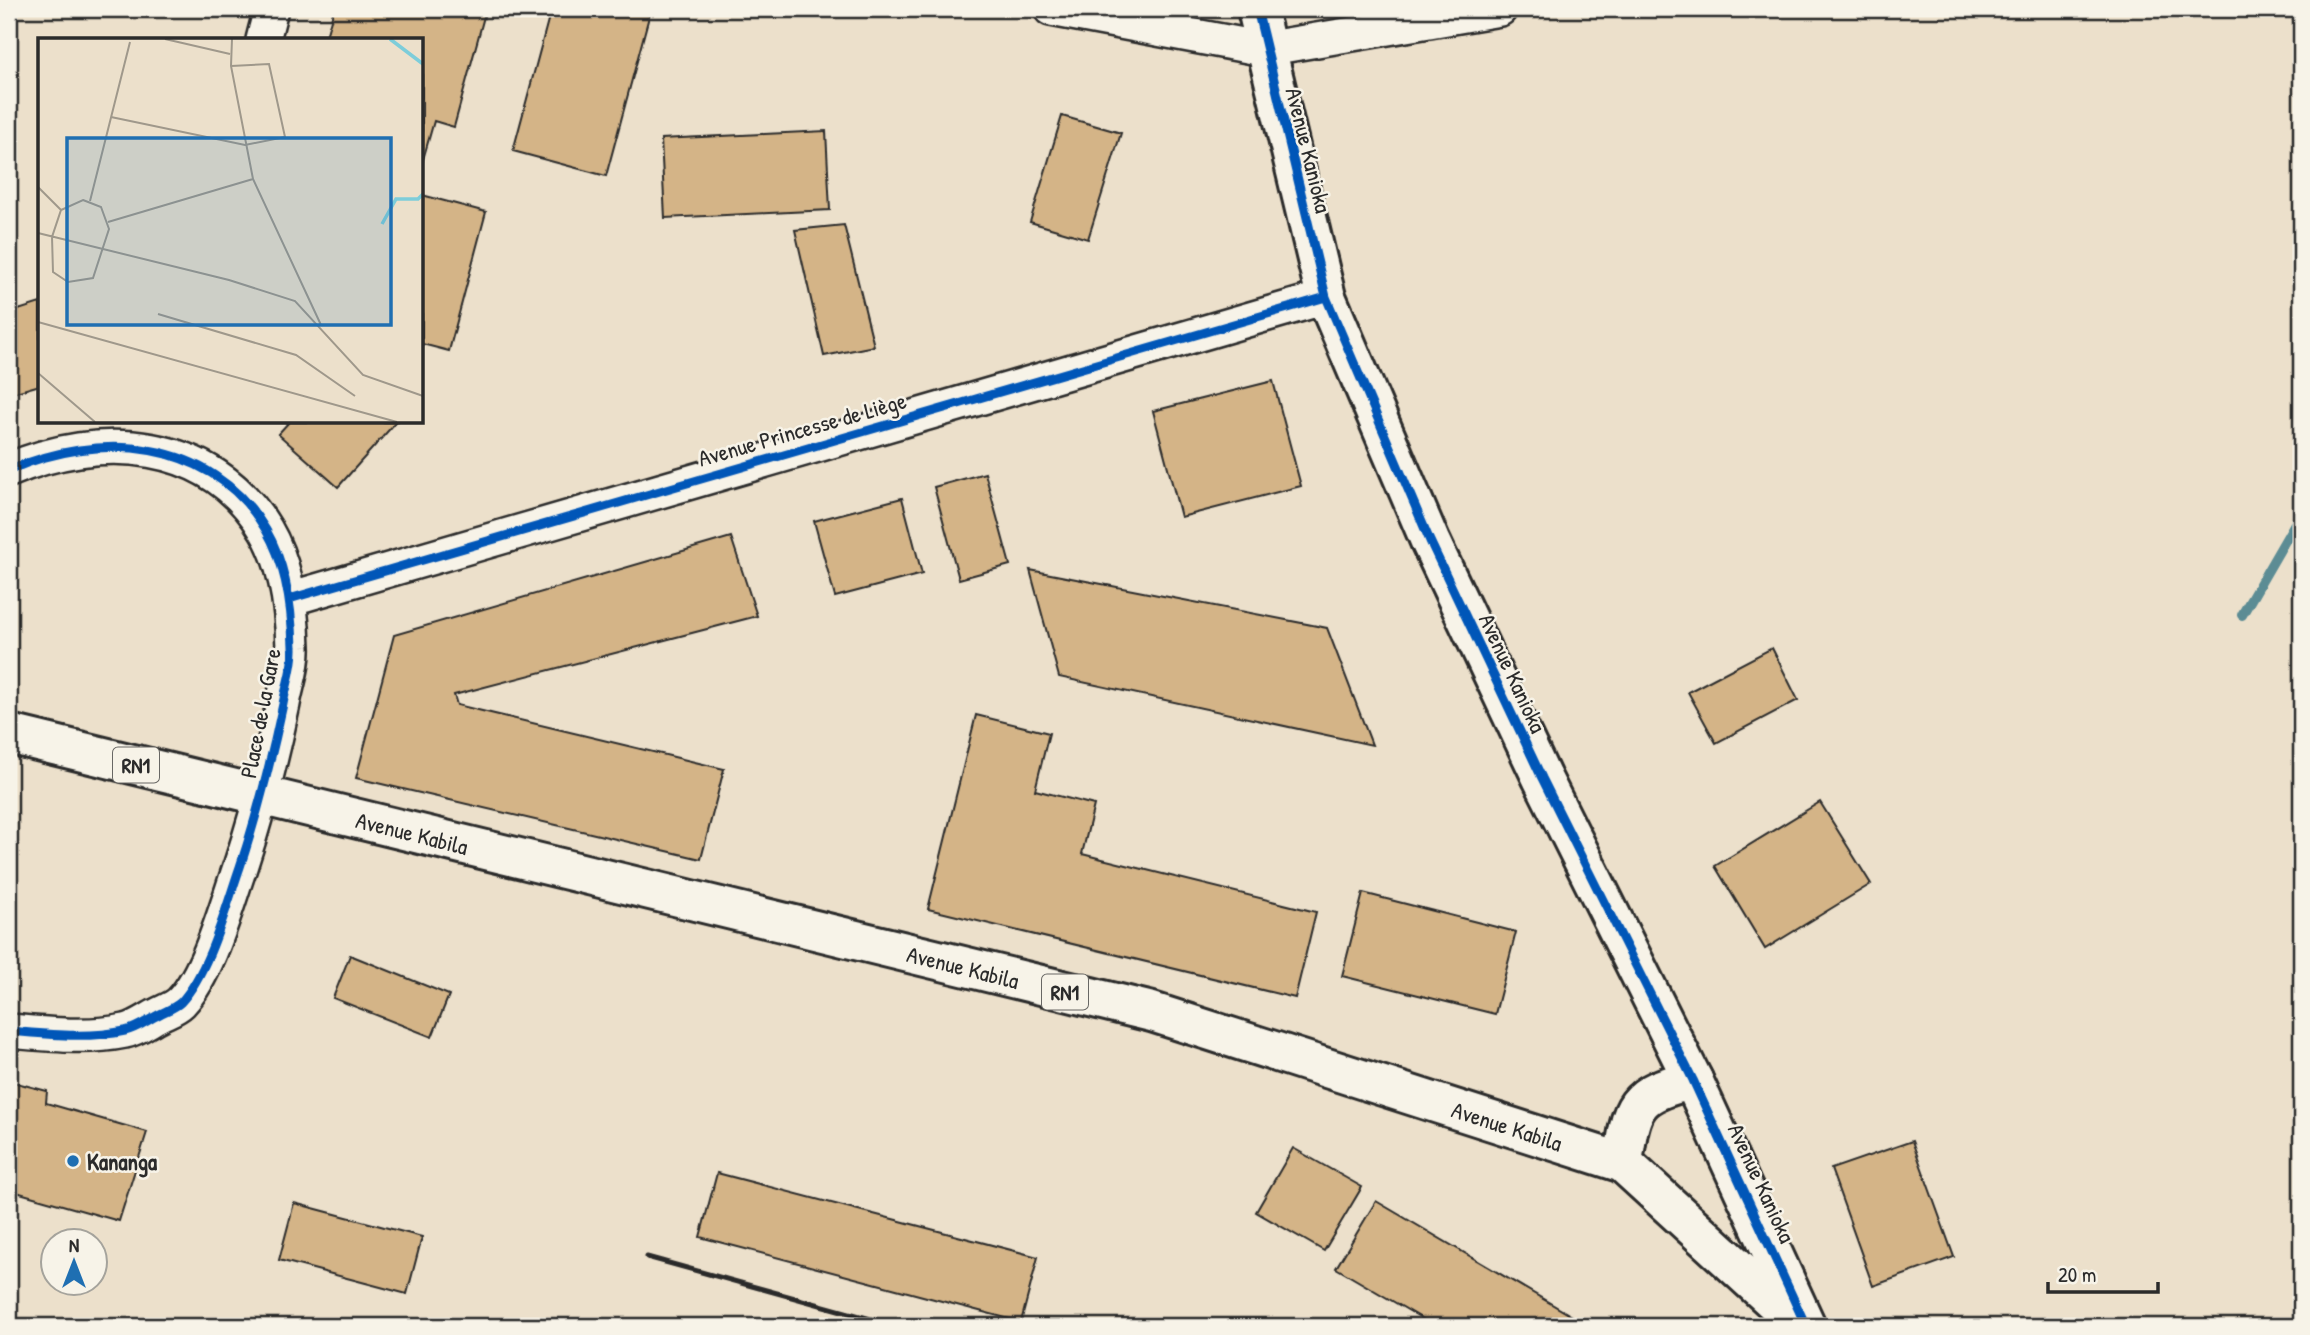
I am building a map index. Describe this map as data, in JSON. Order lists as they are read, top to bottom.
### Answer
{
  "streets": {
    "main road": ["Avenue Kanioka", "RN1", "Avenue Kabila"],
    "street": ["Avenue Princesse de Liège", "Place de la Gare"]
  },
  "crossings": [
    ["Avenue Kanioka", "Avenue Princesse de Liège"],
    ["Avenue Princesse de Liège", "Place de la Gare"],
    ["Place de la Gare", "RN1"],
    ["Place de la Gare", "Avenue Kabila"],
    ["RN1", "Avenue Kabila"]
  ],
  "places": ["Kananga"],
  "scale_bar": "20 m",
  "north": "top"
}
